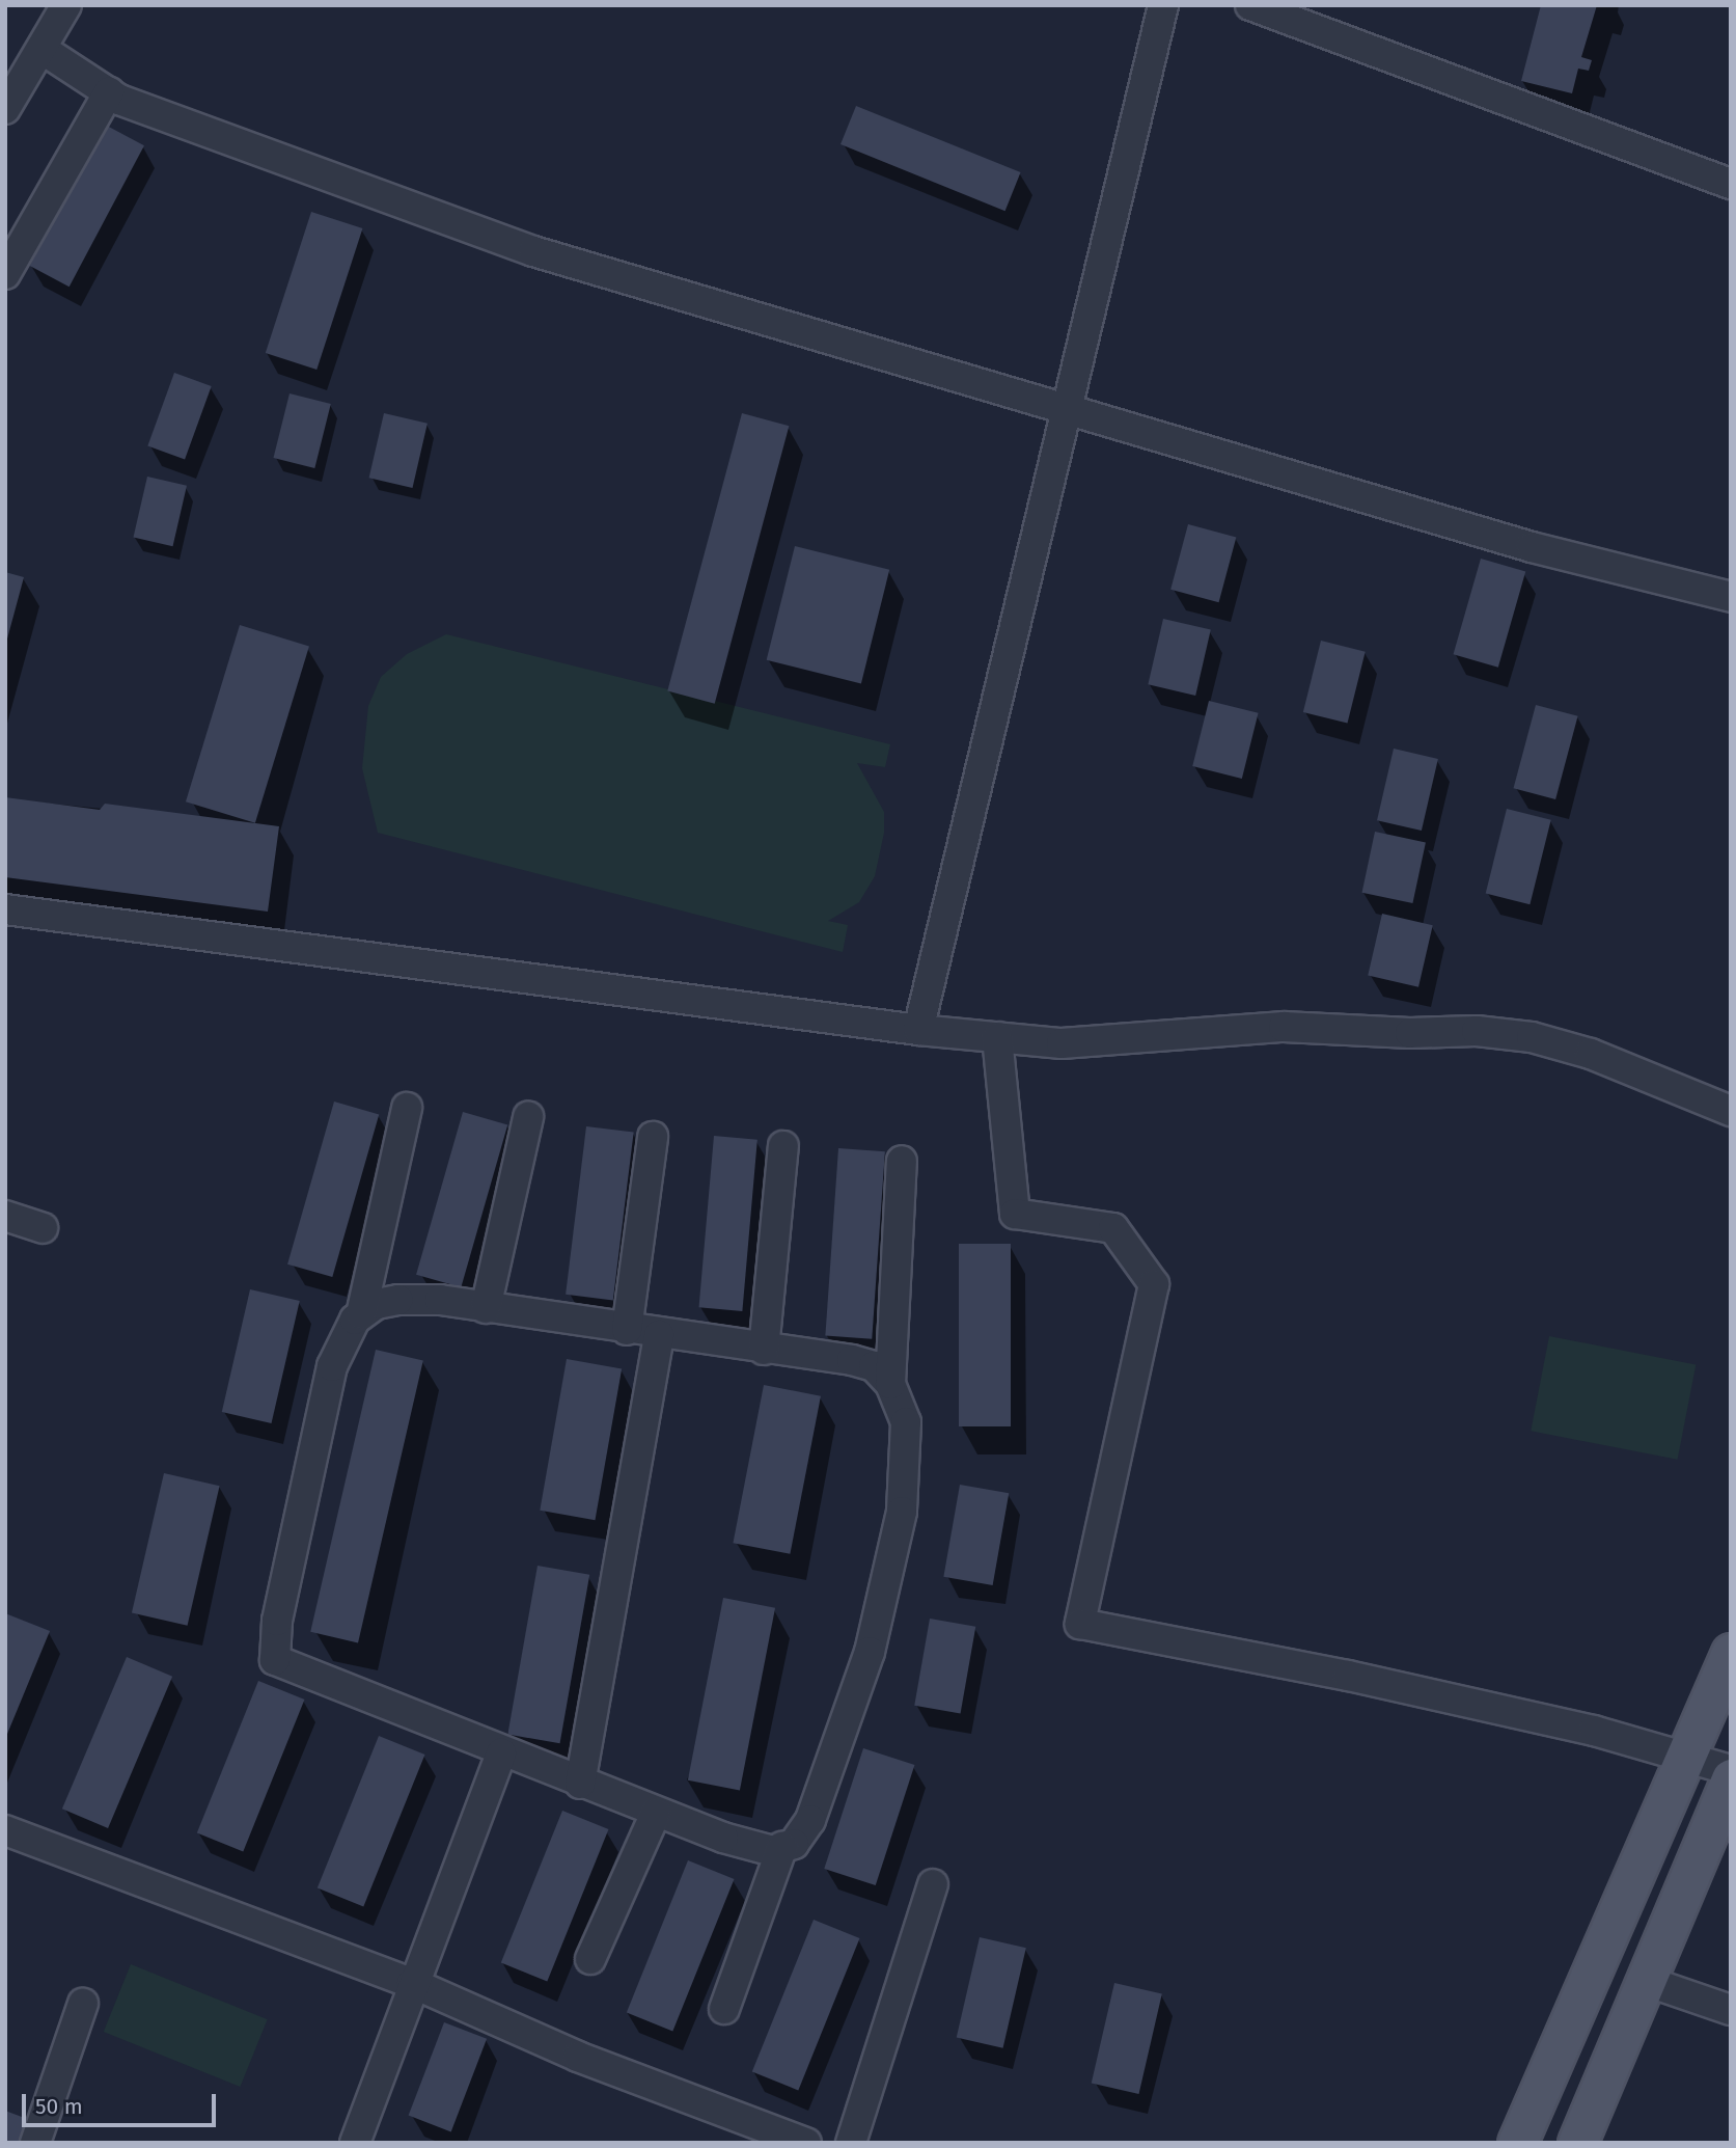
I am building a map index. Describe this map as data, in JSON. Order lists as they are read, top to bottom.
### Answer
{
  "scale_bar": "50 m"
}
